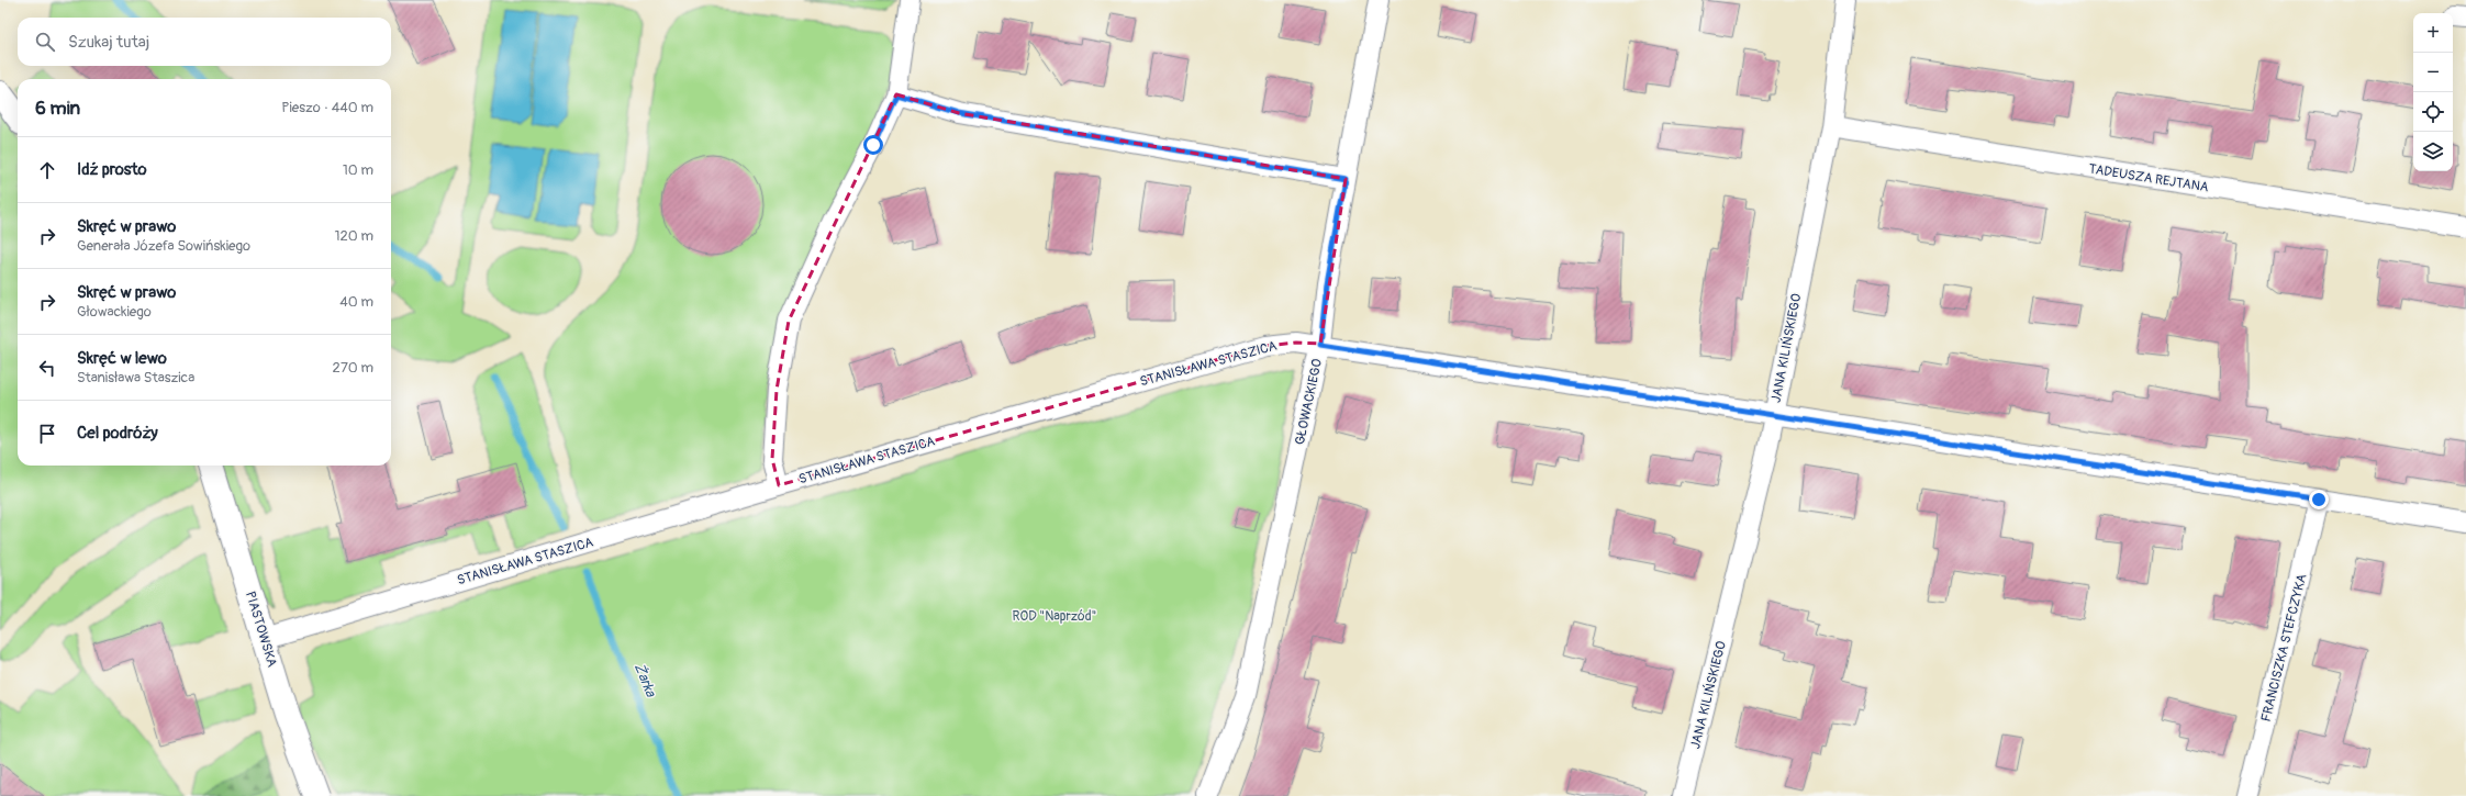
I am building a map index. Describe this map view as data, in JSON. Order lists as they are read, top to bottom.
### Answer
{
  "streets": {
    "street": [
      "TADEUSZA REJTANA",
      "JANA KILIŃSKIEGO",
      "STANISŁAWA STASZICA",
      "GŁOWACKIEGO",
      "PIASTOWSKA",
      "FRANCISZKA STEFCZYKA"
    ]
  },
  "crossings": [
    ["TADEUSZA REJTANA", "JANA KILIŃSKIEGO"],
    ["JANA KILIŃSKIEGO", "STANISŁAWA STASZICA"],
    ["STANISŁAWA STASZICA", "GŁOWACKIEGO"],
    ["STANISŁAWA STASZICA", "PIASTOWSKA"],
    ["STANISŁAWA STASZICA", "FRANCISZKA STEFCZYKA"]
  ],
  "water": ["Żarka"],
  "parks": ["ROD \"Naprzód\""],
  "page": {
    "map_buttons": ["+", "−"],
    "search": "Szukaj tutaj",
    "heading": ["6 min", "Pieszo · 440 m"],
    "list": [
      ["Idź prosto", "10 m"],
      ["Skręć w prawo", "Generała Józefa Sowińskiego", "120 m"],
      ["Skręć w prawo", "Głowackiego", "40 m"],
      ["Skręć w lewo", "Stanisława Staszica", "270 m"],
      "Cel podróży"
    ]
  }
}
